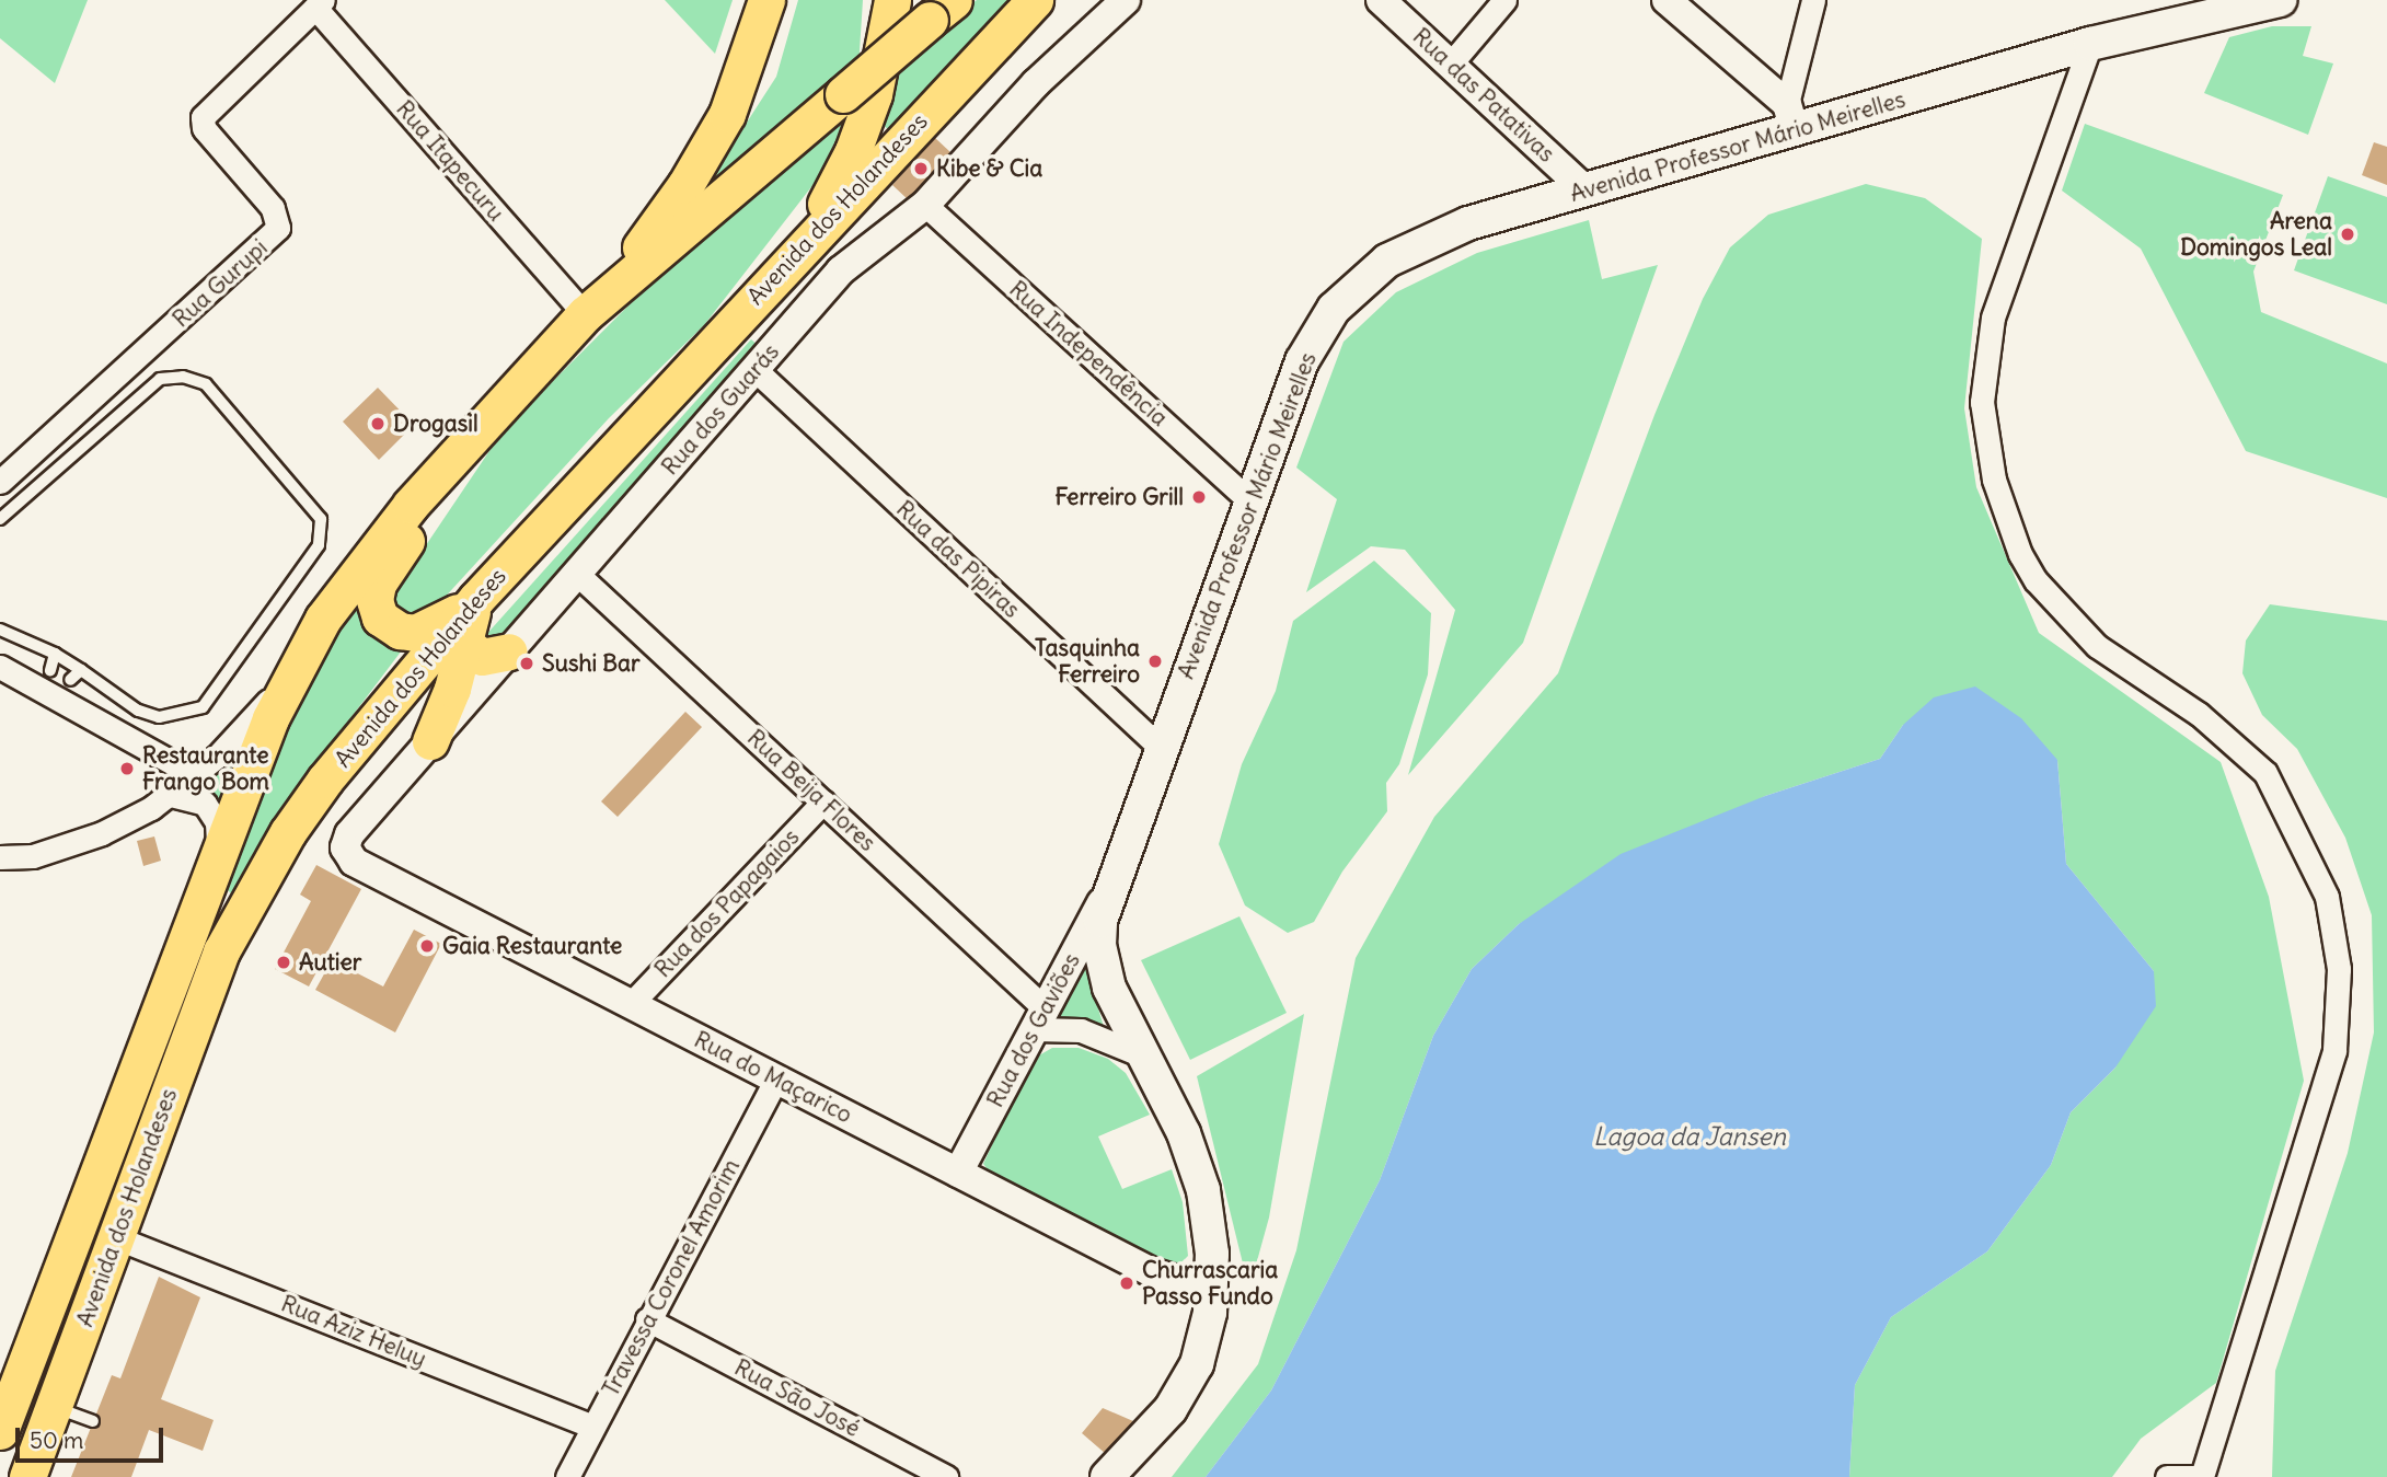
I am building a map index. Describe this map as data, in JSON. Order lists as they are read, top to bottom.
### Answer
{
  "streets": {
    "main road": ["Avenida Professor Mário Meirelles", "Avenida dos Holandeses"],
    "street": [
      "Rua das Patativas",
      "Rua Itapecuru",
      "Rua Gurupi",
      "Rua Independência",
      "Rua dos Guarás",
      "Rua das Pipiras",
      "Rua Beija Flores",
      "Rua dos Papagaios",
      "Rua dos Gaviões",
      "Rua do Maçarico",
      "Travessa Coronel Amorim",
      "Rua Aziz Heluy",
      "Rua São José"
    ]
  },
  "crossings": [
    ["Rua das Patativas", "Avenida Professor Mário Meirelles"],
    ["Avenida Professor Mário Meirelles", "Rua Independência"],
    ["Avenida Professor Mário Meirelles", "Rua das Pipiras"],
    ["Avenida Professor Mário Meirelles", "Rua dos Gaviões"],
    ["Avenida Professor Mário Meirelles", "Rua do Maçarico"],
    ["Rua Itapecuru", "Avenida dos Holandeses"],
    ["Rua Itapecuru", "Rua Gurupi"],
    ["Avenida dos Holandeses", "Rua Aziz Heluy"],
    ["Rua Independência", "Rua dos Guarás"],
    ["Rua dos Guarás", "Rua das Pipiras"],
    ["Rua dos Guarás", "Rua Beija Flores"],
    ["Rua dos Guarás", "Rua do Maçarico"],
    ["Rua Beija Flores", "Rua dos Papagaios"],
    ["Rua Beija Flores", "Rua dos Gaviões"],
    ["Rua dos Papagaios", "Rua do Maçarico"],
    ["Rua dos Gaviões", "Rua do Maçarico"],
    ["Rua do Maçarico", "Travessa Coronel Amorim"],
    ["Travessa Coronel Amorim", "Rua Aziz Heluy"],
    ["Travessa Coronel Amorim", "Rua São José"]
  ],
  "water": ["Lagoa da Jansen"],
  "places": [
    "Kibe & Cia",
    "Arena Domingos Leal",
    "Drogasil",
    "Ferreiro Grill",
    "Tasquinha Ferreiro",
    "Sushi Bar",
    "Restaurante Frango Bom",
    "Gaia Restaurante",
    "Autier",
    "Churrascaria Passo Fundo"
  ],
  "scale_bar": "50 m"
}
